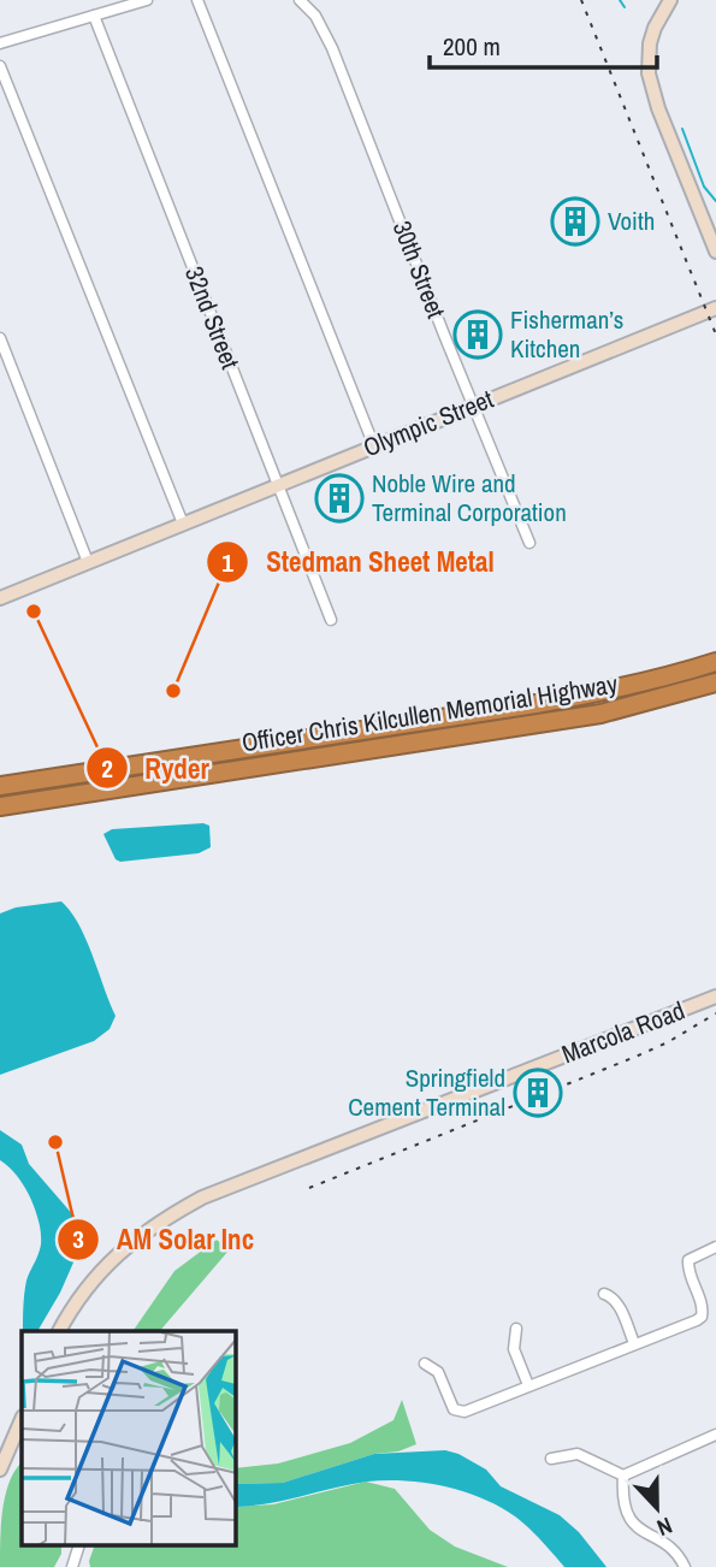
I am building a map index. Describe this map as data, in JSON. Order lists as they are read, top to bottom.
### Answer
{
  "streets": {
    "highway": ["Officer Chris Kilcullen Memorial Highway"],
    "main road": ["Olympic Street", "Marcola Road"],
    "street": ["30th Street", "32nd Street"]
  },
  "crossings": [
    ["30th Street", "Olympic Street"],
    ["32nd Street", "Olympic Street"]
  ],
  "places": {
    "building": [
      "Voith",
      "Fisherman’s Kitchen",
      "Noble Wire and Terminal Corporation",
      "Springfield Cement Terminal"
    ],
    "other": ["Ryder", "Stedman Sheet Metal", "AM Solar Inc"]
  },
  "scale_bar": "200 m",
  "north": "bottom"
}
